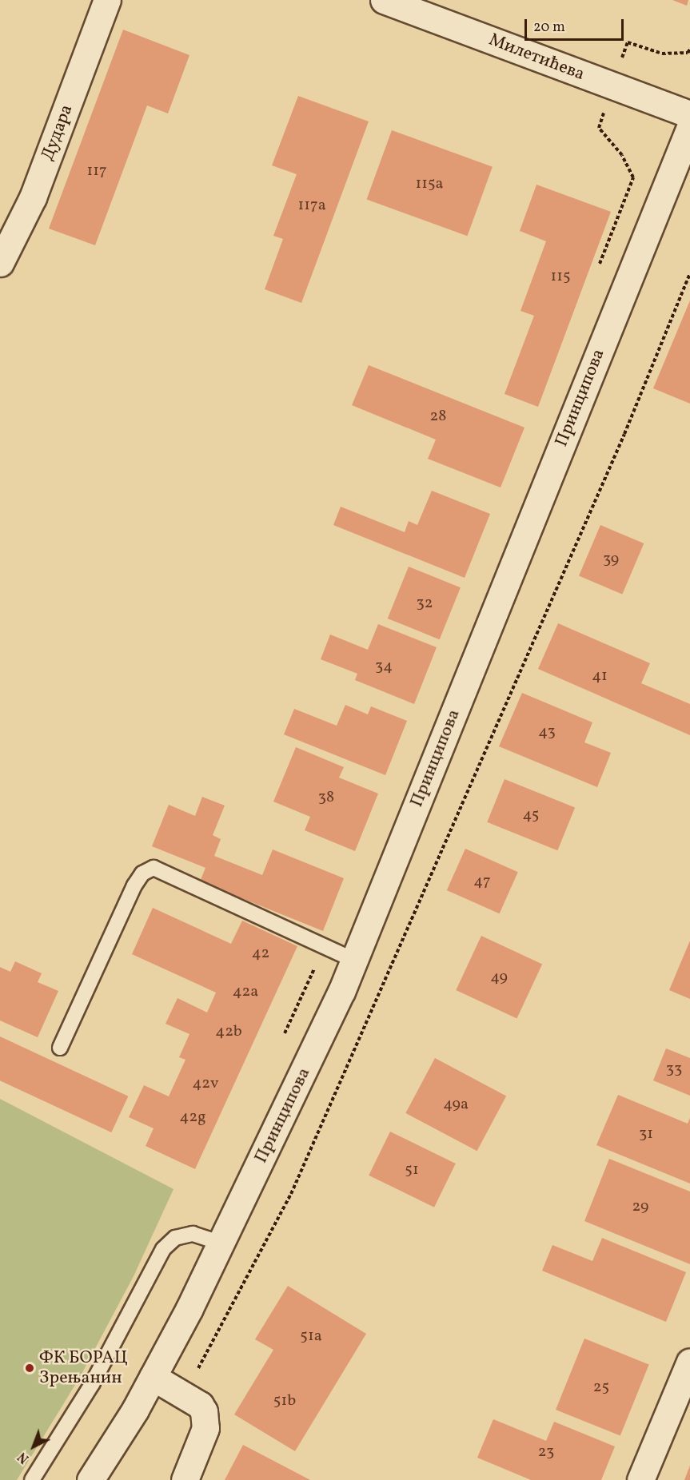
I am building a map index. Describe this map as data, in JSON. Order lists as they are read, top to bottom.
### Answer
{
  "streets": {
    "street": ["Милетићева", "Дудара", "Принципова"]
  },
  "places": ["ФК БОРАЦ Зрењанин"],
  "house_numbers": [
    "117",
    "115a",
    "117a",
    "115",
    "28",
    "39",
    "32",
    "34",
    "41",
    "43",
    "38",
    "45",
    "47",
    "42",
    "49",
    "42a",
    "42b",
    "33",
    "42v",
    "49a",
    "42g",
    "31",
    "51",
    "29",
    "51a",
    "25",
    "51b",
    "23"
  ],
  "scale_bar": "20 m",
  "north": "bottom left"
}
